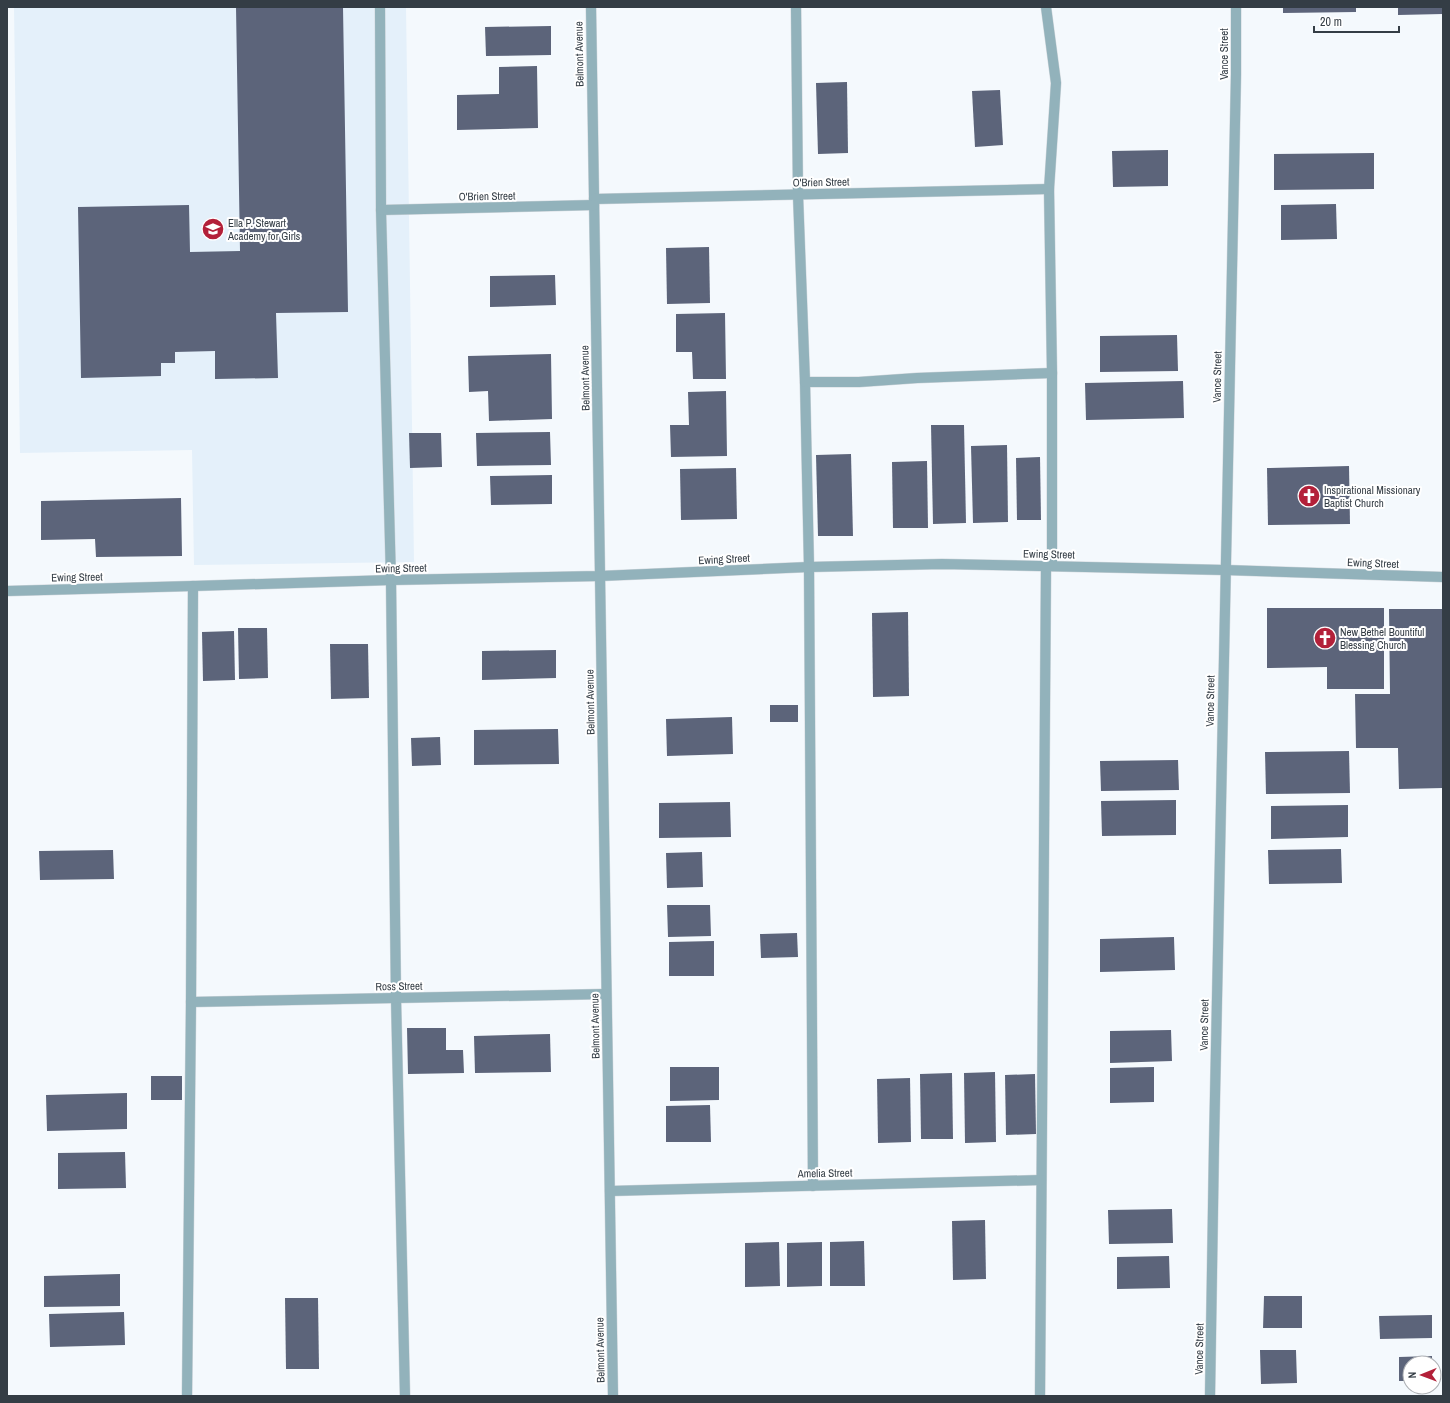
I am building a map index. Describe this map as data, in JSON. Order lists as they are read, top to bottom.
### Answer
{
  "streets": {
    "street": [
      "Belmont Avenue",
      "Vance Street",
      "O'Brien Street",
      "Ewing Street",
      "Ross Street",
      "Amelia Street"
    ]
  },
  "crossings": [
    ["Belmont Avenue", "O'Brien Street"],
    ["Belmont Avenue", "Ewing Street"],
    ["Belmont Avenue", "Ross Street"],
    ["Belmont Avenue", "Amelia Street"],
    ["Vance Street", "Ewing Street"]
  ],
  "places": {
    "school or university": ["Ella P. Stewart Academy for Girls"],
    "church": ["Inspirational Missionary Baptist Church", "New Bethel Bountiful Blessing Church"]
  },
  "scale_bar": "20 m",
  "north": "left"
}
